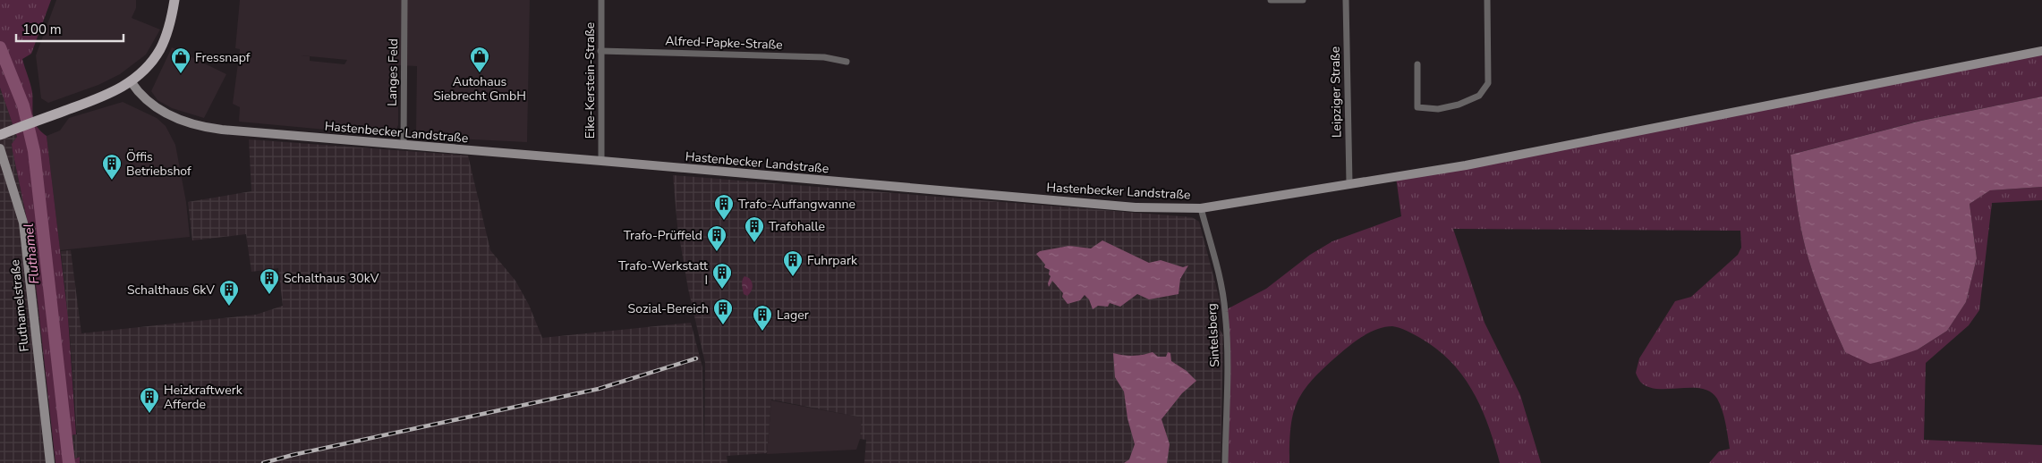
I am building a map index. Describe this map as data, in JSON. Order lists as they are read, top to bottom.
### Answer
{
  "streets": {
    "main road": ["Hastenbecker Landstraße", "Fluthamelstraße"],
    "street": [
      "Alfred-Papke-Straße",
      "Langes Feld",
      "Eike-Kerstein-Straße",
      "Leipziger Straße",
      "Sintelsberg"
    ]
  },
  "crossings": [
    ["Alfred-Papke-Straße", "Eike-Kerstein-Straße"],
    ["Langes Feld", "Hastenbecker Landstraße"],
    ["Eike-Kerstein-Straße", "Hastenbecker Landstraße"],
    ["Leipziger Straße", "Hastenbecker Landstraße"],
    ["Hastenbecker Landstraße", "Sintelsberg"]
  ],
  "water": ["Fluthamel"],
  "places": {
    "shop": ["Autohaus Siebrecht GmbH", "Fressnapf"],
    "building": [
      "Öffis Betriebshof",
      "Trafo-Auffangwanne",
      "Trafohalle",
      "Trafo-Prüffeld",
      "Fuhrpark",
      "Trafo-Werkstatt I",
      "Schalthaus 30kV",
      "Schalthaus 6kV",
      "Sozial-Bereich",
      "Lager",
      "Heizkraftwerk Afferde"
    ]
  },
  "scale_bar": "100 m"
}
